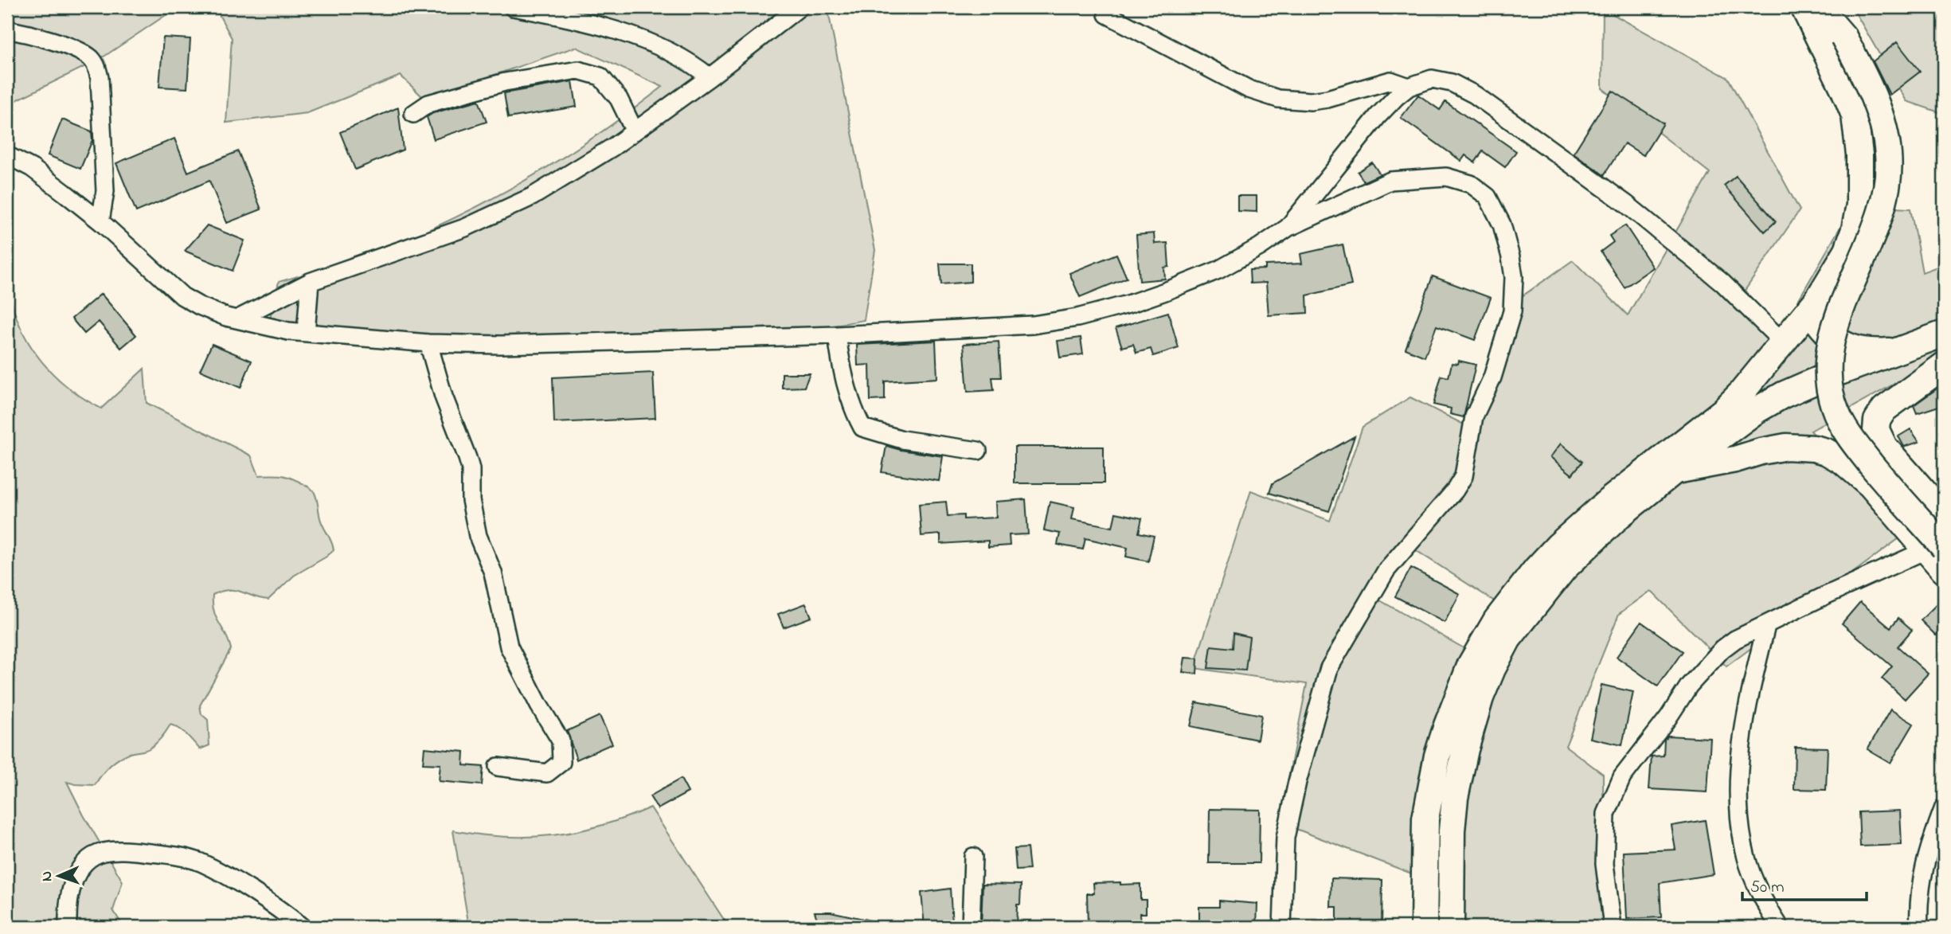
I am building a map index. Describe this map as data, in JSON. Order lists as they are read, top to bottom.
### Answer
{
  "scale_bar": "50 m",
  "north": "left"
}
